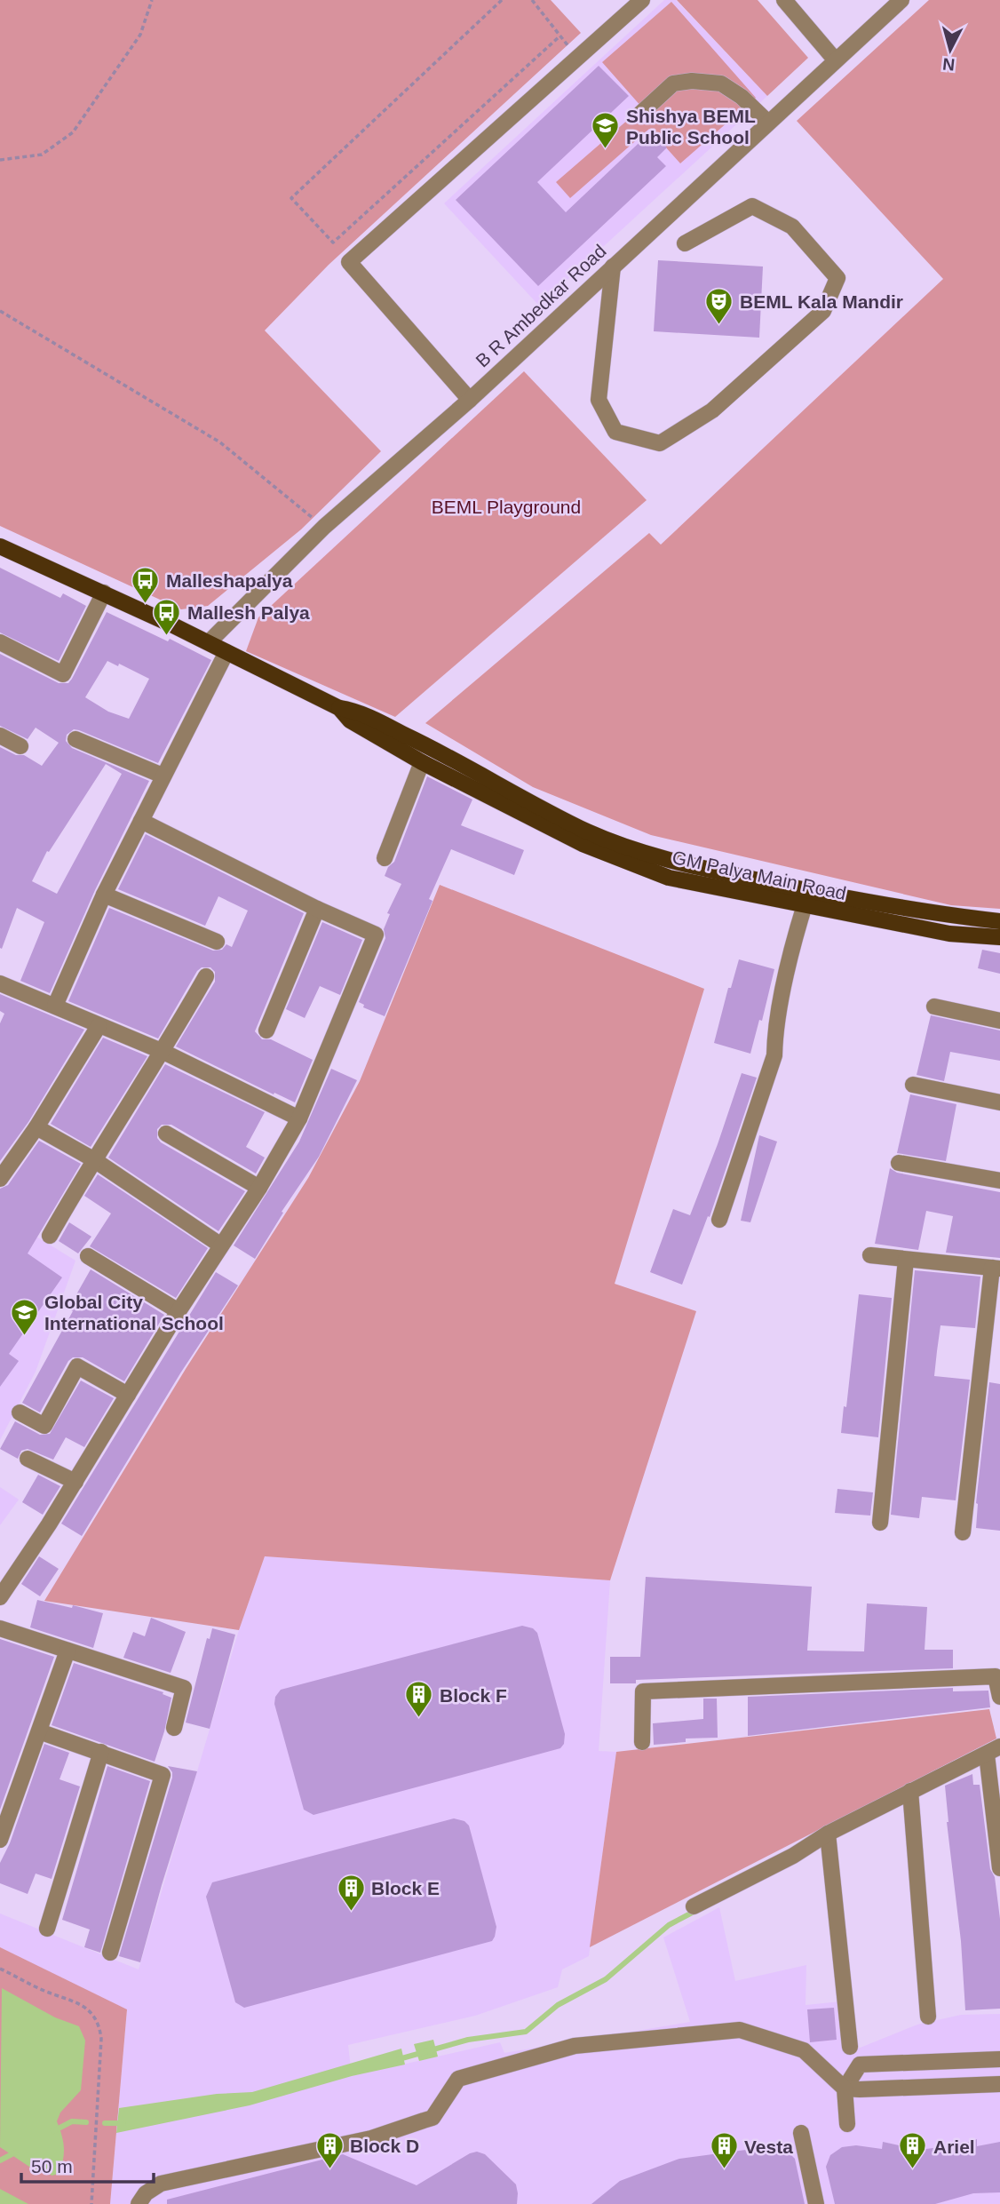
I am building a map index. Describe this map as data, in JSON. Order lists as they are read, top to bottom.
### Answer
{
  "streets": {
    "main road": ["GM Palya Main Road"],
    "street": ["B R Ambedkar Road"]
  },
  "parks": ["BEML Playground"],
  "places": {
    "school or university": ["Shishya BEML Public School", "Global City International School"],
    "theatre": ["BEML Kala Mandir"],
    "bus stop": ["Malleshapalya", "Mallesh Palya"],
    "building": [
      "Block F",
      "Block E",
      "Block D",
      "Vesta",
      "Ariel"
    ]
  },
  "scale_bar": "50 m",
  "north": "bottom"
}
